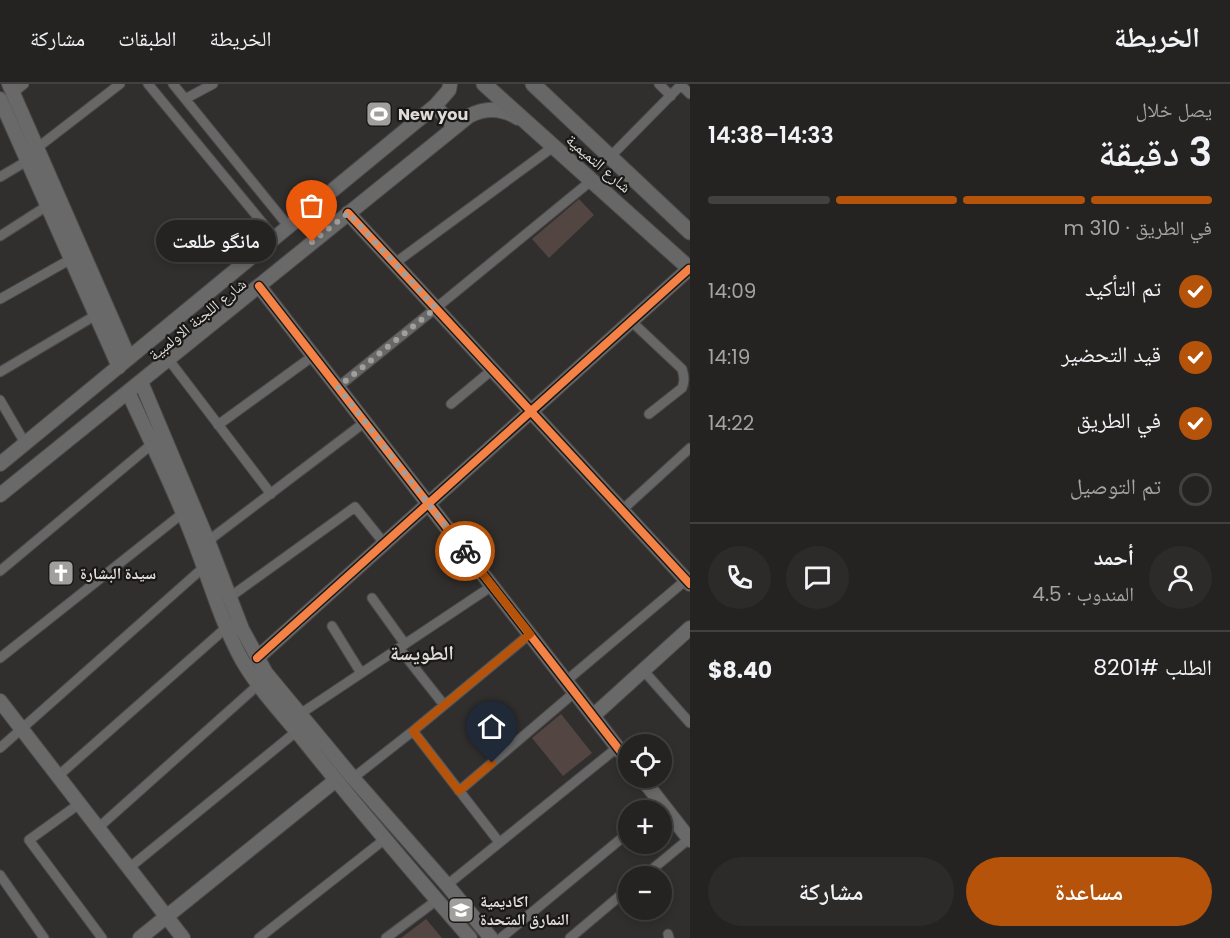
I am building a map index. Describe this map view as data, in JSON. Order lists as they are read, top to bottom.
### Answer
{
  "streets": {
    "main road": ["شارع التميمية"],
    "street": ["شارع اللجنة الاولمبية"]
  },
  "crossings": [
    ["شارع التميمية", "شارع اللجنة الاولمبية"]
  ],
  "districts": ["الطويسة"],
  "places": {
    "sports": ["New you"],
    "other": ["مانگو طلعت"],
    "church": ["سيدة البشارة"],
    "school or university": ["اكاديمية النمارق المتحدة"]
  },
  "page": {
    "header": "الخريطة",
    "nav": ["الخريطة", "الطبقات", "مشاركة"],
    "heading": ["3 دقيقة", "يصل خلال", "14:33–14:38"],
    "panel": [
      "أحمد",
      "المندوب · 4.5",
      "الطلب #8201",
      "$8.40"
    ],
    "bar": "في الطريق · 310 m",
    "bubble": "مانگو طلعت",
    "list": [
      ["تم التأكيد", "14:09"],
      ["قيد التحضير", "14:19"],
      ["في الطريق", "14:22"],
      "تم التوصيل"
    ],
    "map_buttons": ["+", "−"],
    "buttons": ["مساعدة", "مشاركة"]
  }
}
